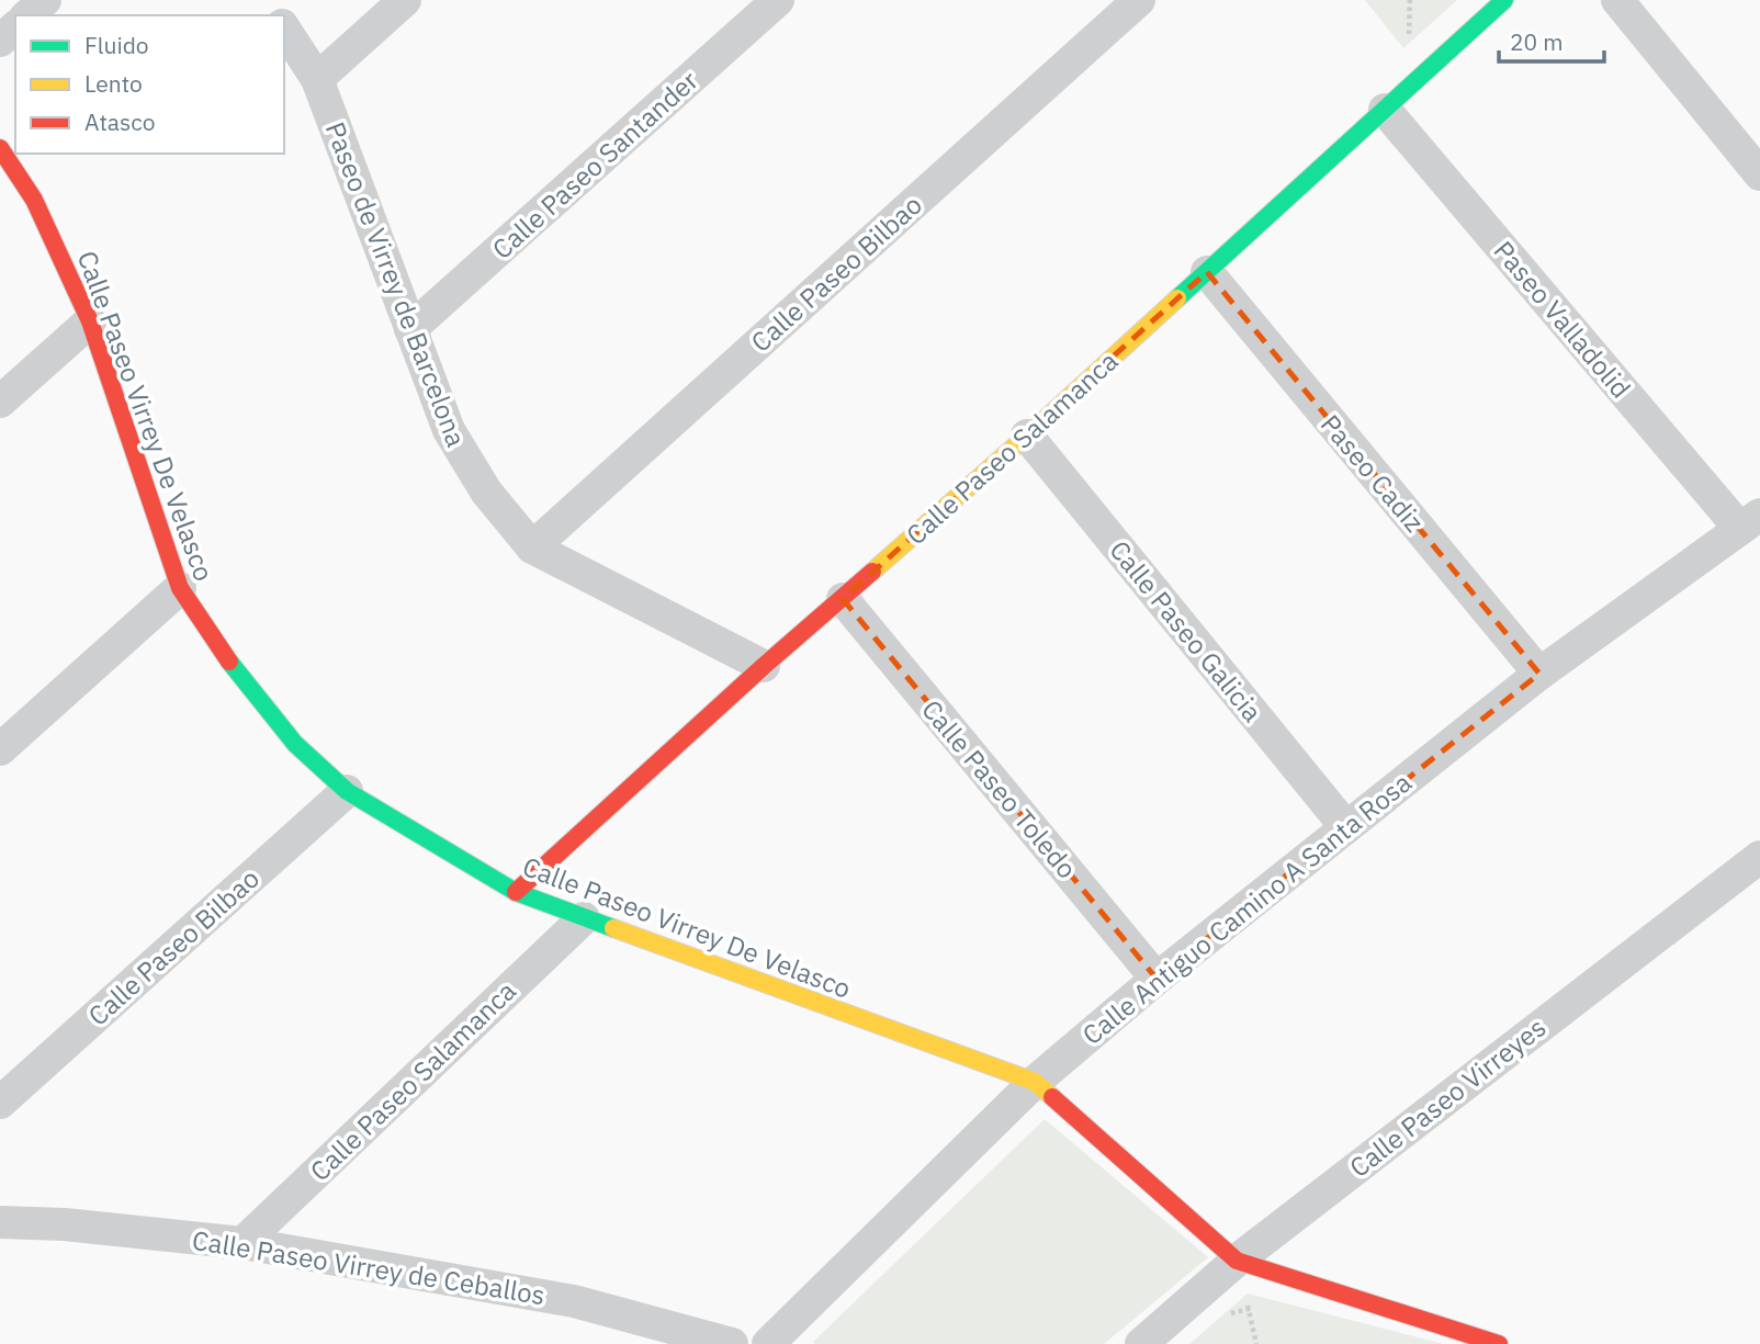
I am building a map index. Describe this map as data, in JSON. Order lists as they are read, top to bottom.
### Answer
{
  "streets": {
    "street": [
      "Calle Paseo Santander",
      "Calle Paseo Bilbao",
      "Paseo de Virrey de Barcelona",
      "Paseo Valladolid",
      "Calle Paseo Virrey De Velasco",
      "Calle Paseo Salamanca",
      "Paseo Cadiz",
      "Calle Paseo Galicia",
      "Calle Paseo Toledo",
      "Calle Antiguo Camino A Santa Rosa",
      "Calle Paseo Virreyes",
      "Calle Paseo Virrey de Ceballos"
    ]
  },
  "crossings": [
    ["Calle Paseo Santander", "Paseo de Virrey de Barcelona"],
    ["Calle Paseo Bilbao", "Paseo de Virrey de Barcelona"],
    ["Calle Paseo Bilbao", "Calle Paseo Virrey De Velasco"],
    ["Paseo de Virrey de Barcelona", "Calle Paseo Salamanca"],
    ["Paseo Valladolid", "Calle Paseo Salamanca"],
    ["Paseo Valladolid", "Calle Antiguo Camino A Santa Rosa"],
    ["Calle Paseo Virrey De Velasco", "Calle Paseo Salamanca"],
    ["Calle Paseo Virrey De Velasco", "Calle Antiguo Camino A Santa Rosa"],
    ["Calle Paseo Virrey De Velasco", "Calle Paseo Virreyes"],
    ["Calle Paseo Salamanca", "Paseo Cadiz"],
    ["Calle Paseo Salamanca", "Calle Paseo Galicia"],
    ["Calle Paseo Salamanca", "Calle Paseo Toledo"],
    ["Calle Paseo Salamanca", "Calle Paseo Virrey de Ceballos"],
    ["Paseo Cadiz", "Calle Antiguo Camino A Santa Rosa"],
    ["Calle Paseo Galicia", "Calle Antiguo Camino A Santa Rosa"],
    ["Calle Paseo Toledo", "Calle Antiguo Camino A Santa Rosa"]
  ],
  "legend": ["Fluido", "Lento", "Atasco"],
  "scale_bar": "20 m"
}
